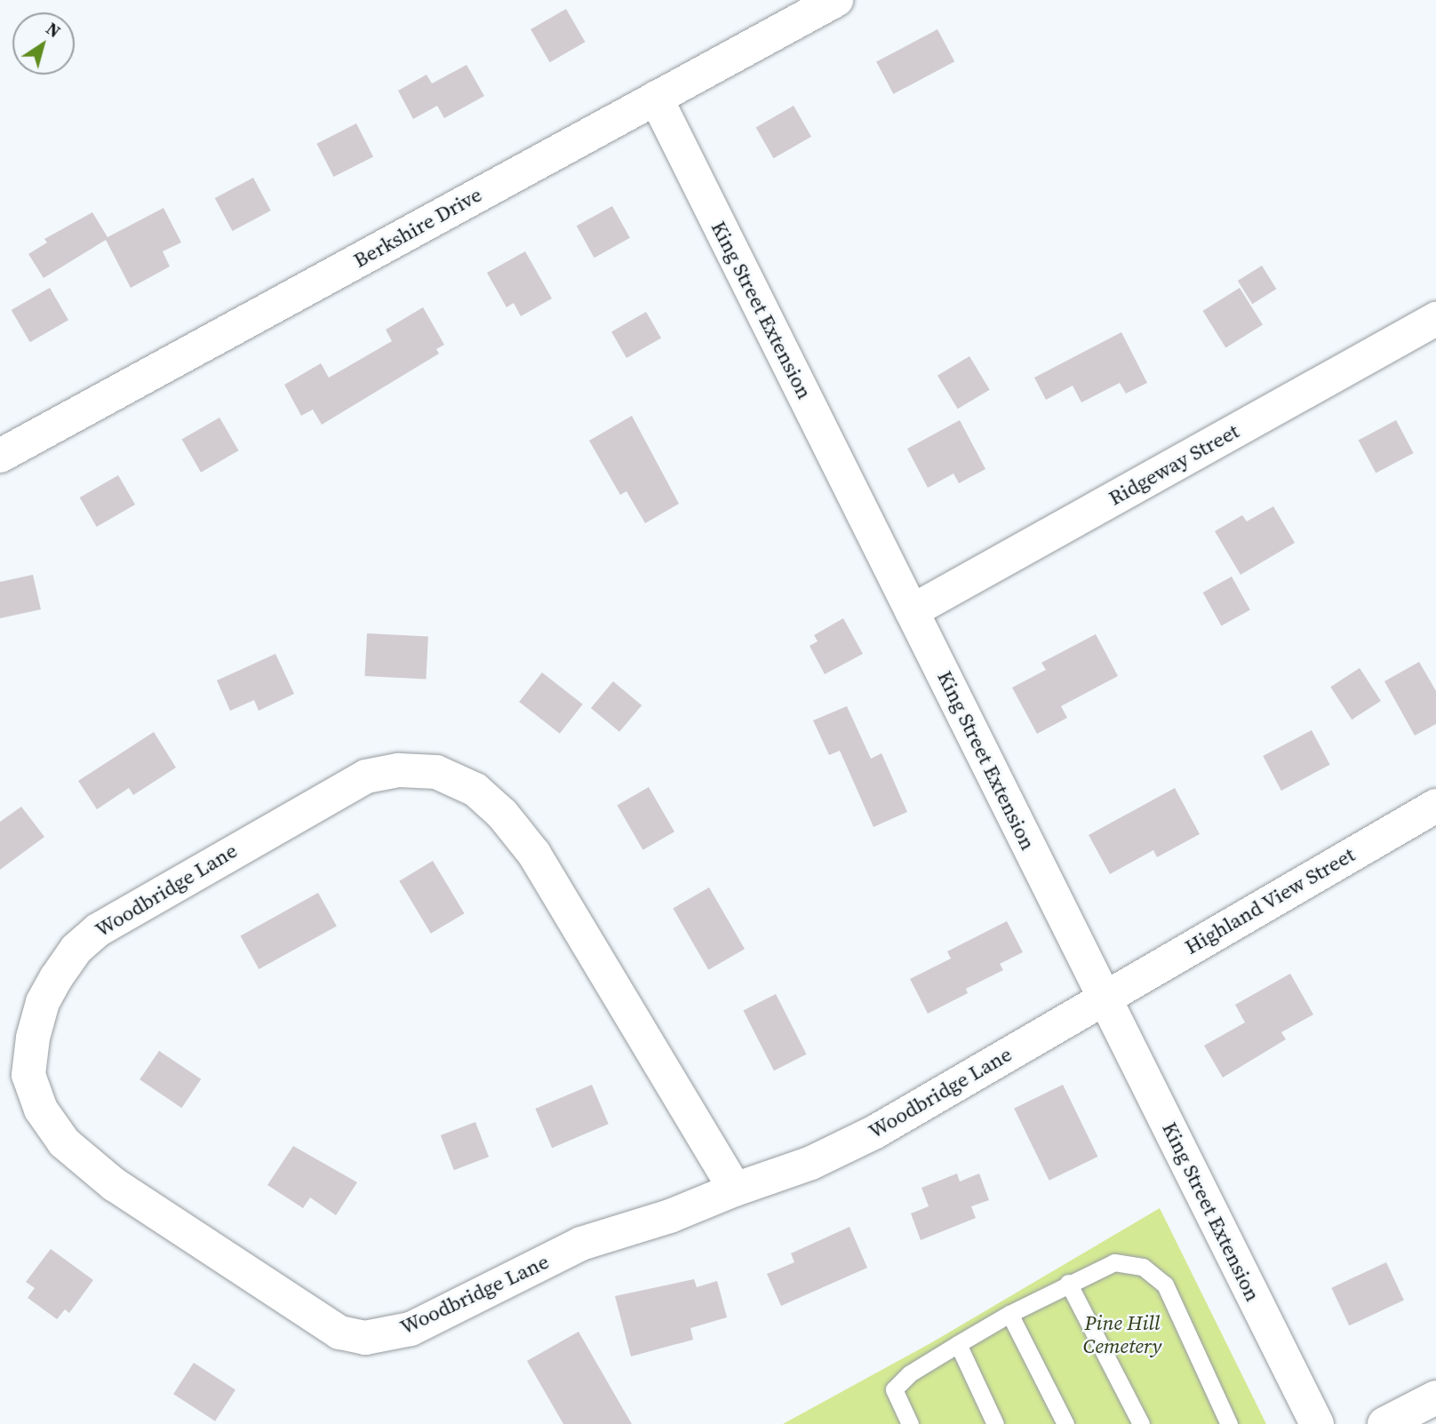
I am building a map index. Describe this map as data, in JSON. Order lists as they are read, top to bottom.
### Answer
{
  "streets": {
    "street": [
      "Berkshire Drive",
      "King Street Extension",
      "Ridgeway Street",
      "Woodbridge Lane",
      "Highland View Street"
    ]
  },
  "crossings": [
    ["Berkshire Drive", "King Street Extension"],
    ["King Street Extension", "Ridgeway Street"],
    ["King Street Extension", "Woodbridge Lane"],
    ["King Street Extension", "Highland View Street"],
    ["Woodbridge Lane", "Highland View Street"]
  ],
  "parks": ["Pine Hill Cemetery"],
  "north": "top right"
}
